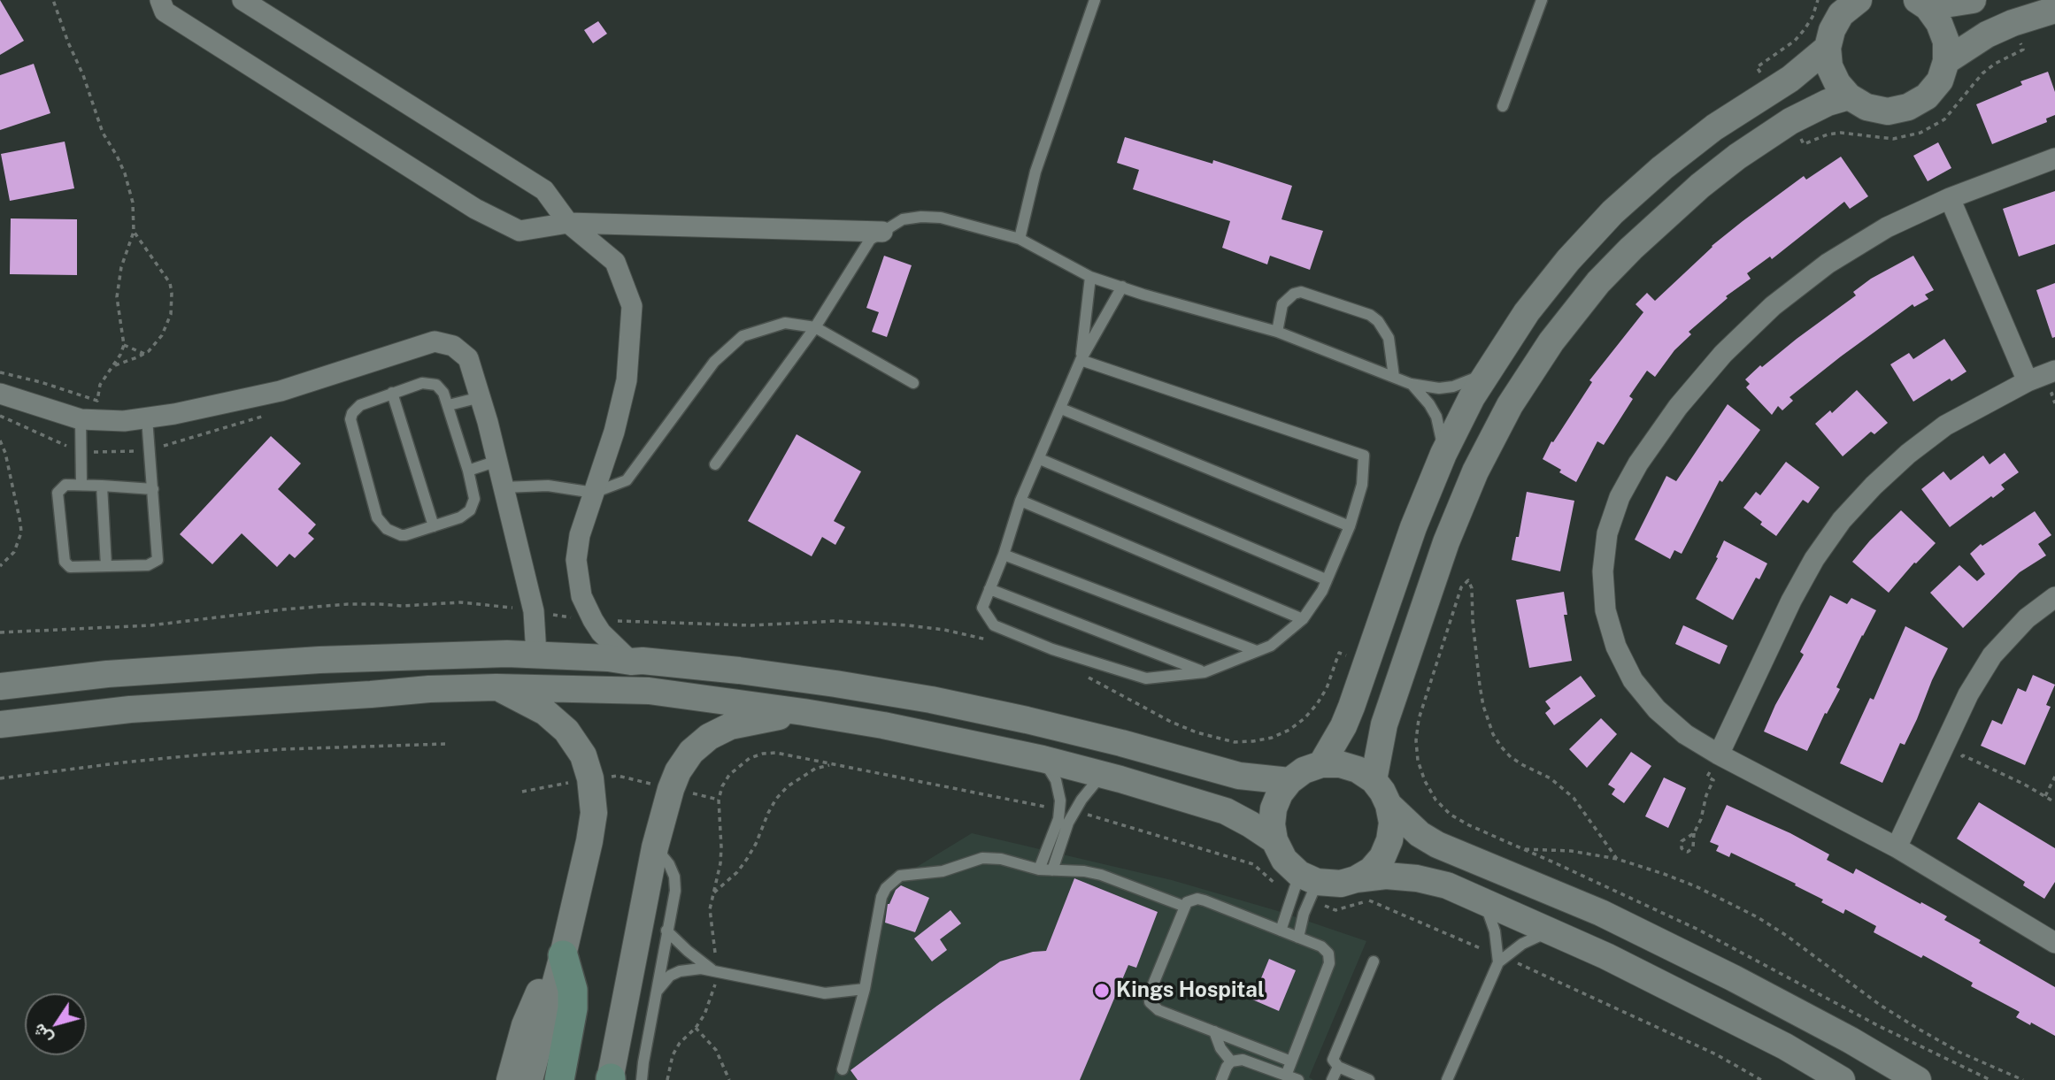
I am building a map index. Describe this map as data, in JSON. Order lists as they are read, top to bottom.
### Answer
{
  "places": ["Kings Hospital"],
  "north": "bottom left"
}
